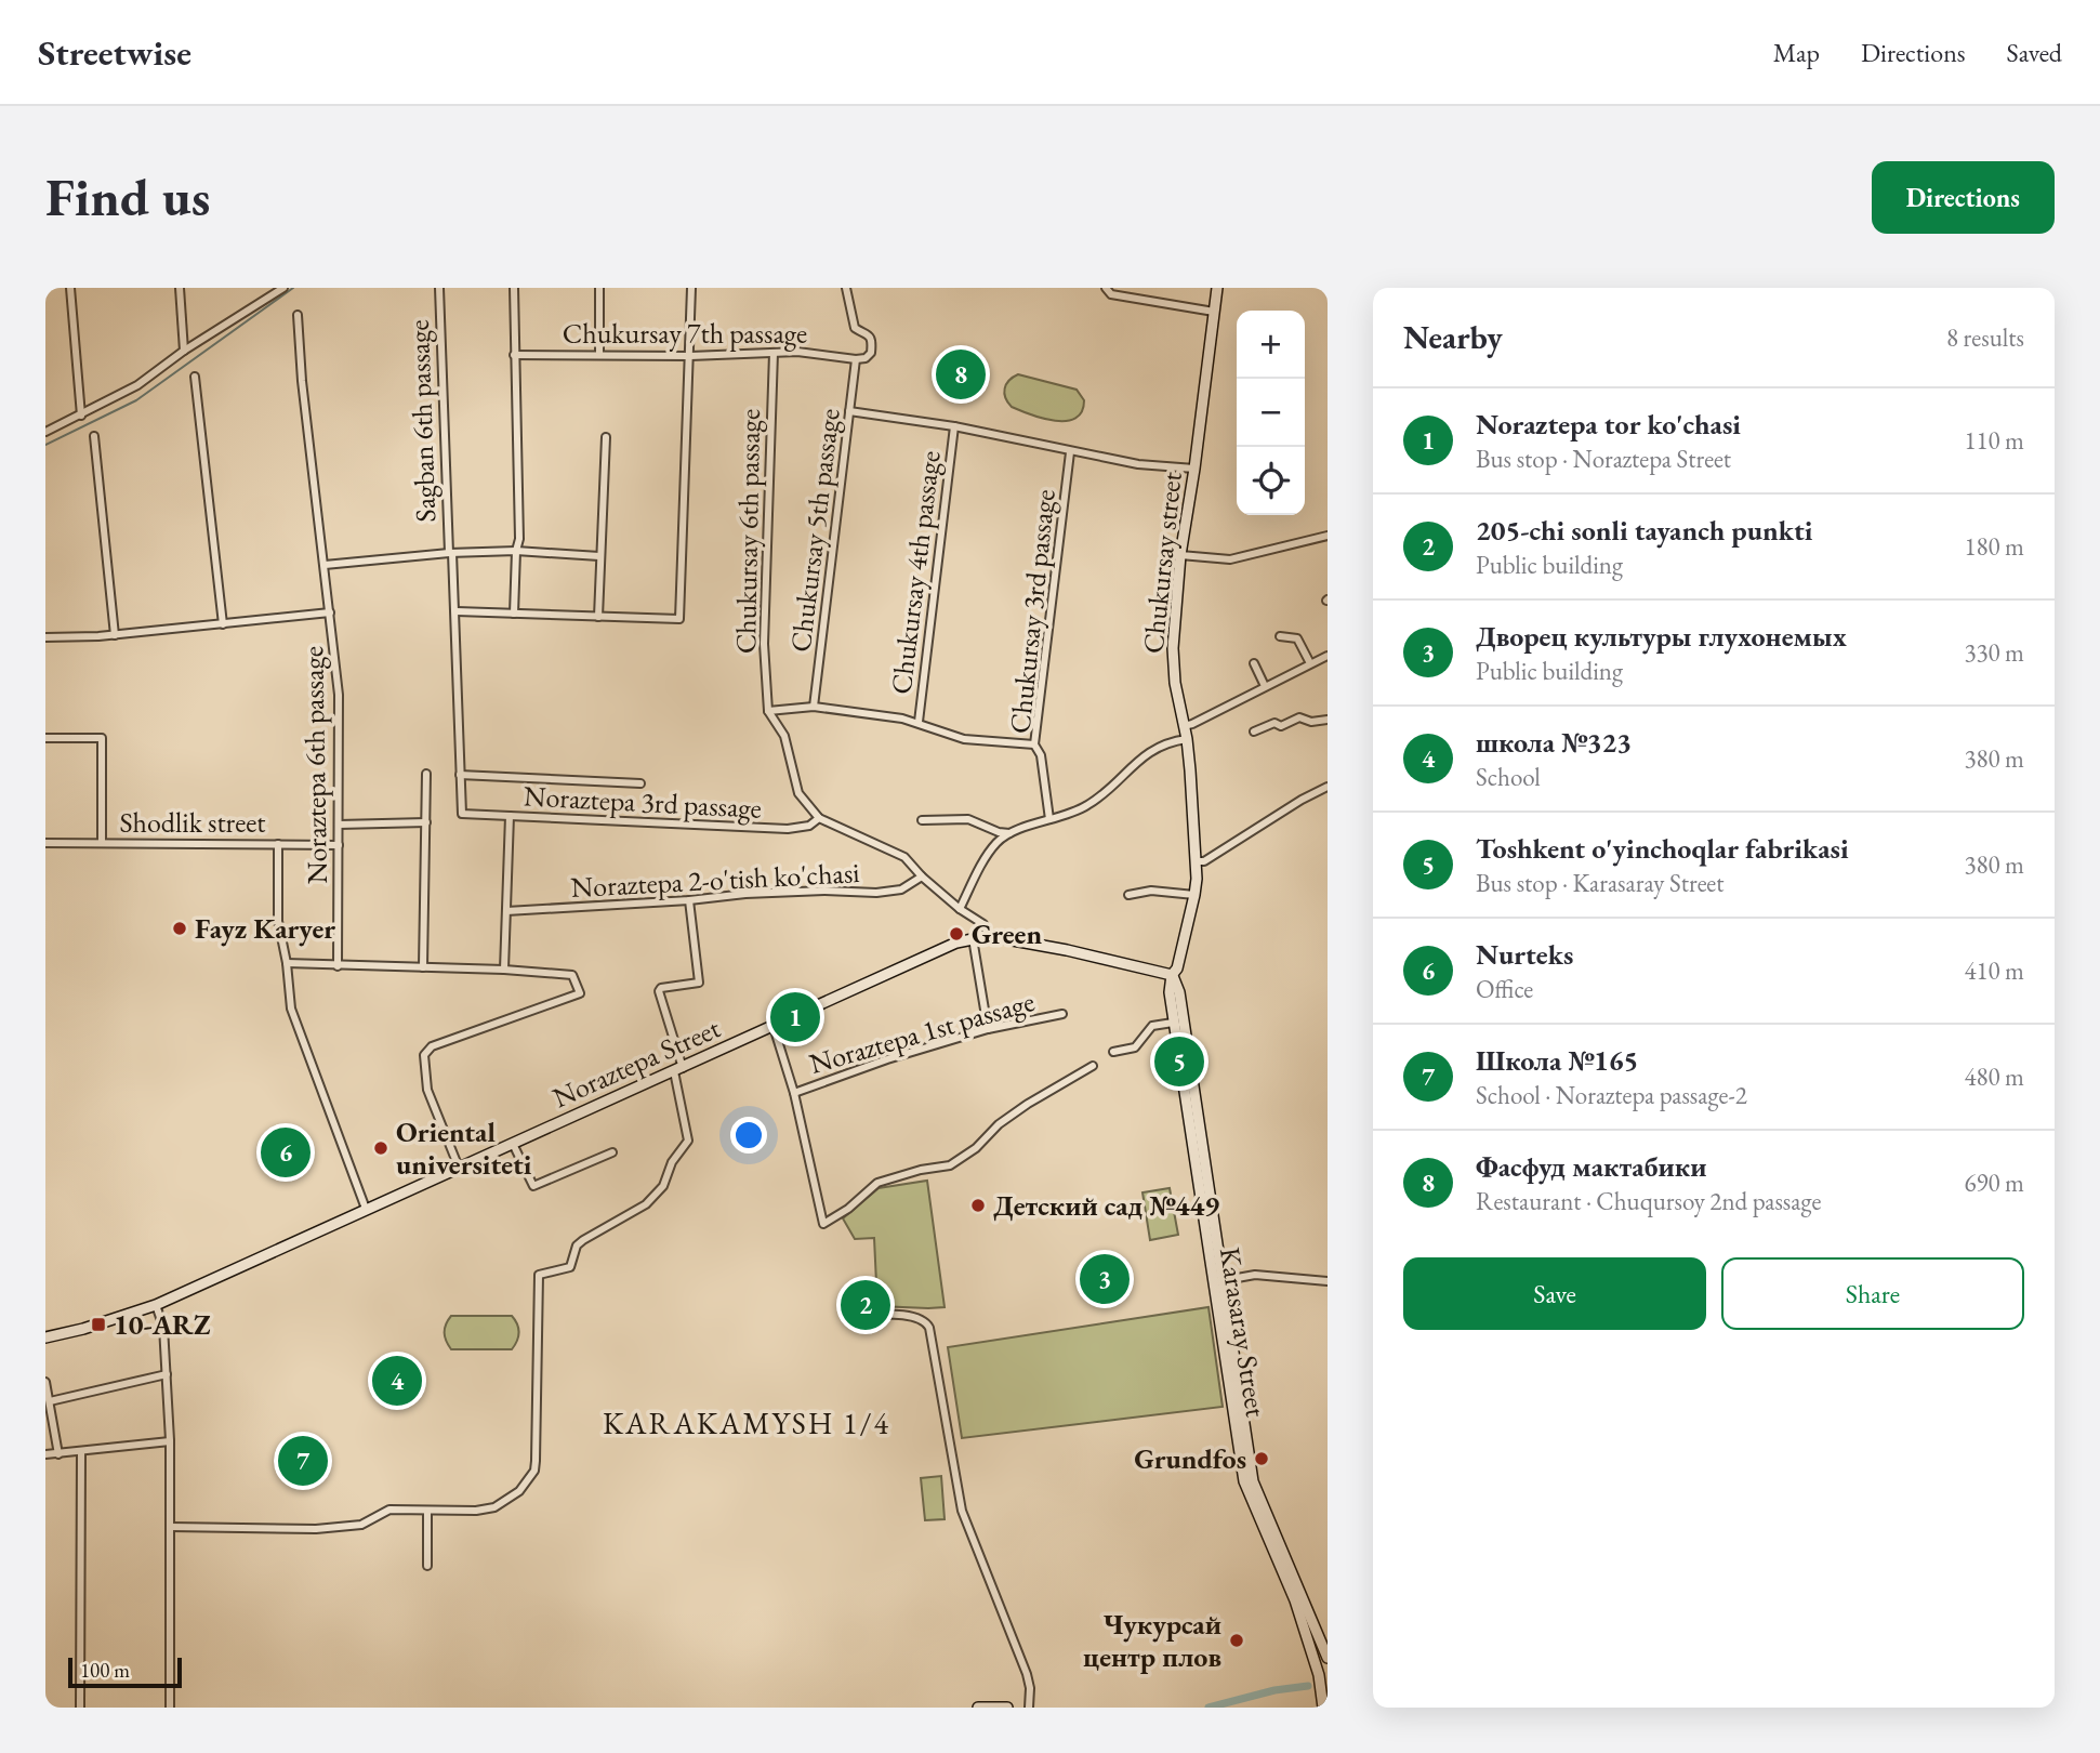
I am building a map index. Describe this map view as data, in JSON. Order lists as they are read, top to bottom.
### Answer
{
  "streets": {
    "main road": ["Chukursay street", "Noraztepa Street", "Karasaray Street"],
    "street": [
      "Chukursay 7th passage",
      "Sagban 6th passage",
      "Chukursay 5th passage",
      "Chukursay 6th passage",
      "Chukursay 4th passage",
      "Chukursay 3rd passage",
      "Noraztepa 6th passage",
      "Noraztepa 3rd passage",
      "Shodlik street",
      "Noraztepa 2-o'tish ko'chasi",
      "Noraztepa 1st passage"
    ]
  },
  "crossings": [
    ["Chukursay 7th passage", "Chukursay 5th passage"],
    ["Chukursay 7th passage", "Chukursay 6th passage"],
    ["Sagban 6th passage", "Noraztepa 3rd passage"],
    ["Chukursay street", "Noraztepa Street"],
    ["Chukursay street", "Karasaray Street"],
    ["Noraztepa 6th passage", "Shodlik street"],
    ["Noraztepa Street", "Karasaray Street"]
  ],
  "districts": ["KARAKAMYSH 1/4"],
  "places": {
    "other": [
      "Fayz Karyer",
      "Green",
      "Oriental universiteti",
      "Детский сад №449",
      "Grundfos",
      "Чукурсай центр плов"
    ],
    "transit": ["10-ARZ"]
  },
  "scale_bar": "100 m",
  "page": {
    "header": "Streetwise",
    "nav": ["Map", "Directions", "Saved"],
    "buttons": [
      "Directions",
      ["Save", "Share"]
    ],
    "title": "Find us",
    "heading": ["Nearby", "8 results"],
    "map_buttons": ["+", "−"],
    "pins": [
      "8",
      "1",
      "5",
      "6",
      "3",
      "2",
      "4",
      "7"
    ],
    "list": [
      {
        "mark": "1",
        "name": "Noraztepa tor ko'chasi",
        "note": "Bus stop · Noraztepa Street",
        "value": "110 m"
      },
      {
        "mark": "2",
        "name": "205-chi sonli tayanch punkti",
        "note": "Public building",
        "value": "180 m"
      },
      {
        "mark": "3",
        "name": "Дворец культуры глухонемых",
        "note": "Public building",
        "value": "330 m"
      },
      {
        "mark": "4",
        "name": "школа №323",
        "note": "School",
        "value": "380 m"
      },
      {
        "mark": "5",
        "name": "Toshkent o'yinchoqlar fabrikasi",
        "note": "Bus stop · Karasaray Street",
        "value": "380 m"
      },
      {
        "mark": "6",
        "name": "Nurteks",
        "note": "Office",
        "value": "410 m"
      },
      {
        "mark": "7",
        "name": "Школа №165",
        "note": "School · Noraztepa passage-2",
        "value": "480 m"
      },
      {
        "mark": "8",
        "name": "Фасфуд мактабики",
        "note": "Restaurant · Chuqursoy 2nd passage",
        "value": "690 m"
      }
    ],
    "scale": "100 m"
  }
}
